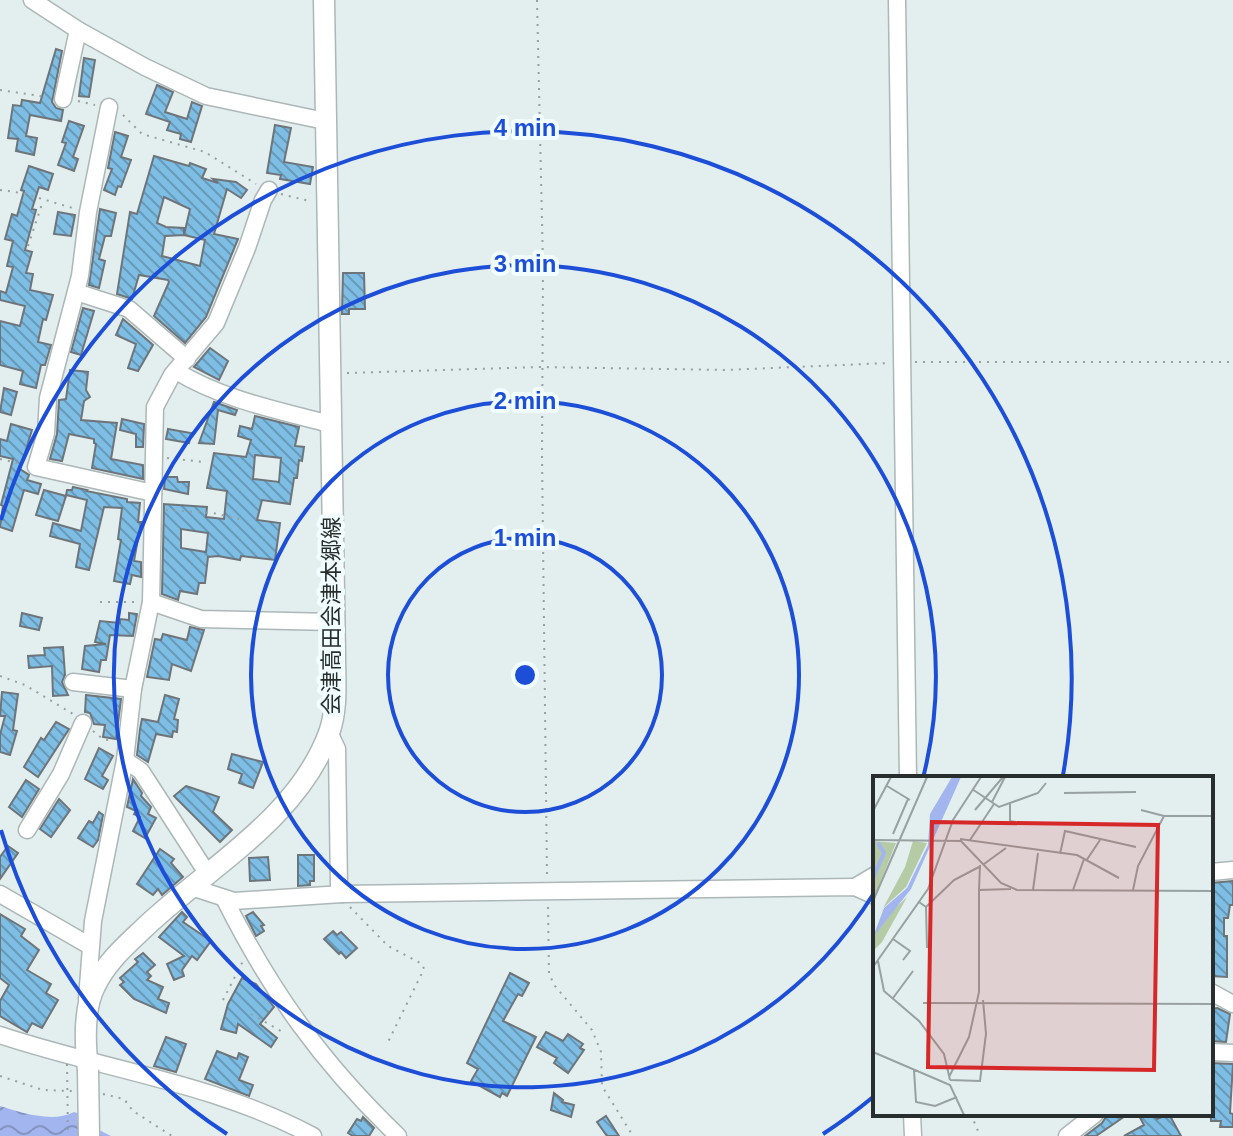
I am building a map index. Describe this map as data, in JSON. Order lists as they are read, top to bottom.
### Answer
{
  "streets": {
    "main road": ["会津高田会津本郷線"]
  },
  "rings": [
    "4 min",
    "3 min",
    "2 min",
    "1 min"
  ]
}
